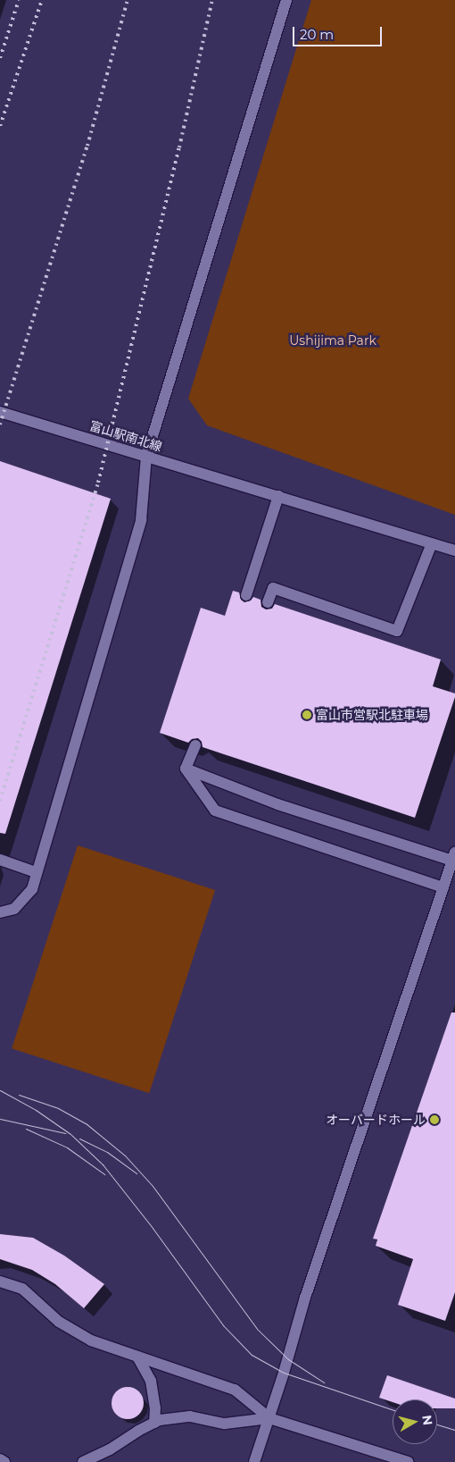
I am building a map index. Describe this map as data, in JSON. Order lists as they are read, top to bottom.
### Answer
{
  "streets": {
    "street": ["富山駅南北線"]
  },
  "parks": ["Ushijima Park"],
  "places": ["富山市営駅北駐車場", "オーバードホール"],
  "scale_bar": "20 m",
  "north": "right"
}
